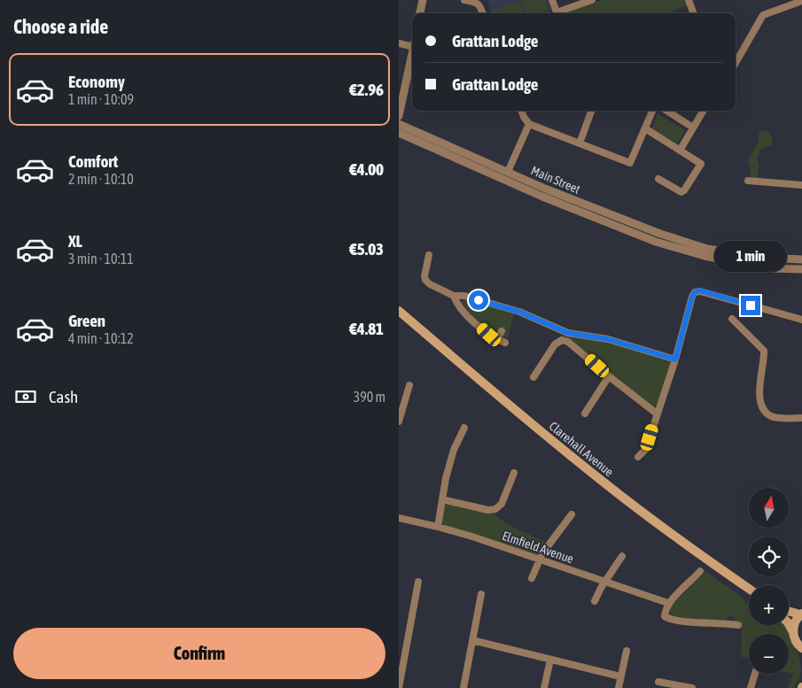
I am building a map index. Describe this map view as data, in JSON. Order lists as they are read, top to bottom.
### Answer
{
  "streets": {
    "main road": ["Clarehall Avenue"],
    "street": ["Main Street", "Elmfield Avenue"]
  },
  "north": "top",
  "page": {
    "heading": "Choose a ride",
    "banner": ["Grattan Lodge", "Grattan Lodge"],
    "list": [
      {
        "name": "Economy",
        "note": "1 min · 10:09",
        "value": "€2.96"
      },
      {
        "name": "Comfort",
        "note": "2 min · 10:10",
        "value": "€4.00"
      },
      {
        "name": "XL",
        "note": "3 min · 10:11",
        "value": "€5.03"
      },
      {
        "name": "Green",
        "note": "4 min · 10:12",
        "value": "€4.81"
      }
    ],
    "bubble": "1 min",
    "pay": ["Cash", "390 m"],
    "map_buttons": ["+", "−"],
    "buttons": "Confirm"
  }
}
